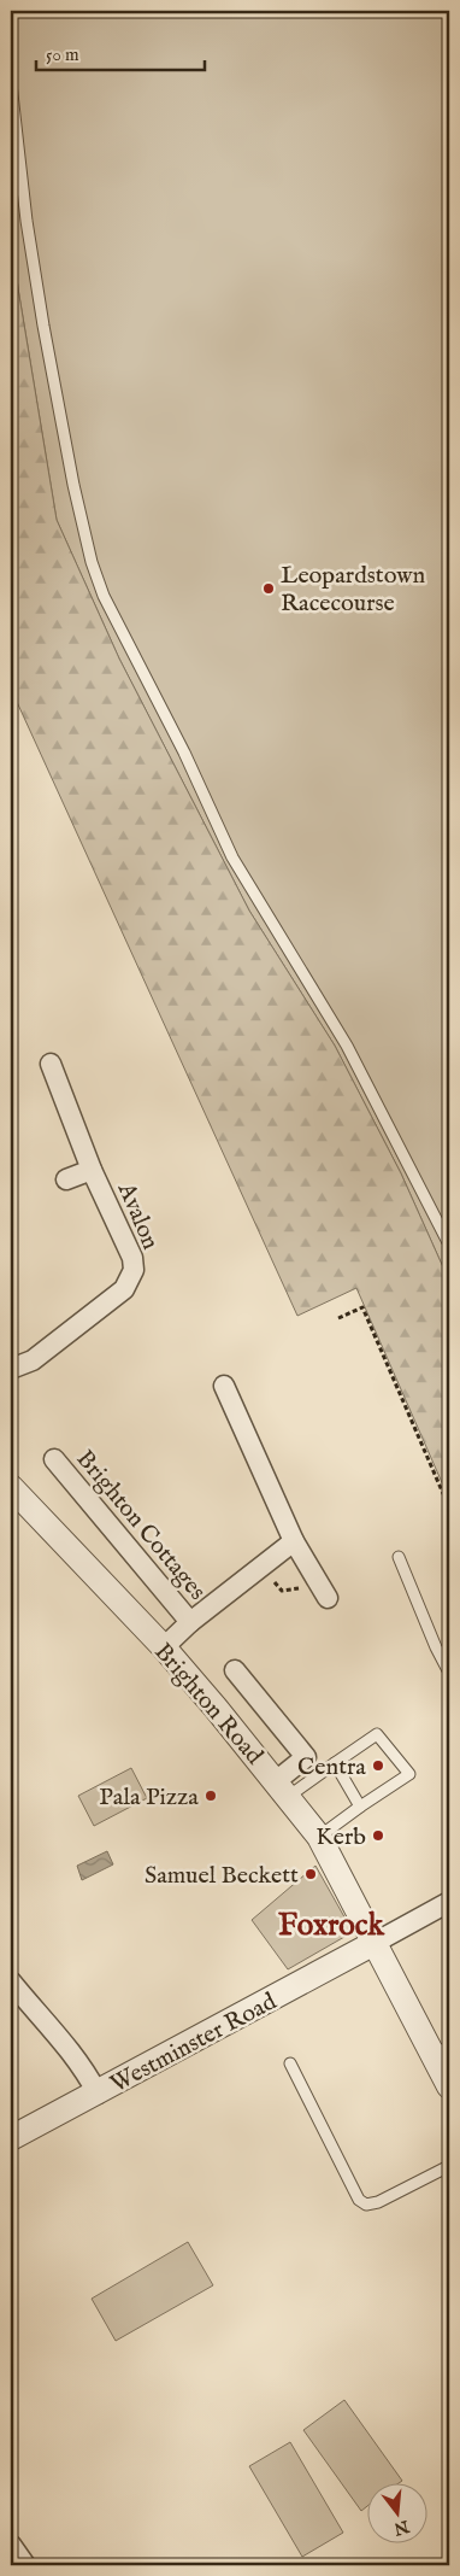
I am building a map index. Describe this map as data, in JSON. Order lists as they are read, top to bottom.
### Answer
{
  "streets": {
    "street": [
      "Avalon",
      "Brighton Cottages",
      "Brighton Road",
      "Westminster Road"
    ]
  },
  "crossings": [
    ["Brighton Road", "Westminster Road"]
  ],
  "districts": ["Foxrock"],
  "places": [
    "Leopardstown Racecourse",
    "Centra",
    "Pala Pizza",
    "Kerb",
    "Samuel Beckett"
  ],
  "scale_bar": "50 m",
  "north": "bottom"
}
